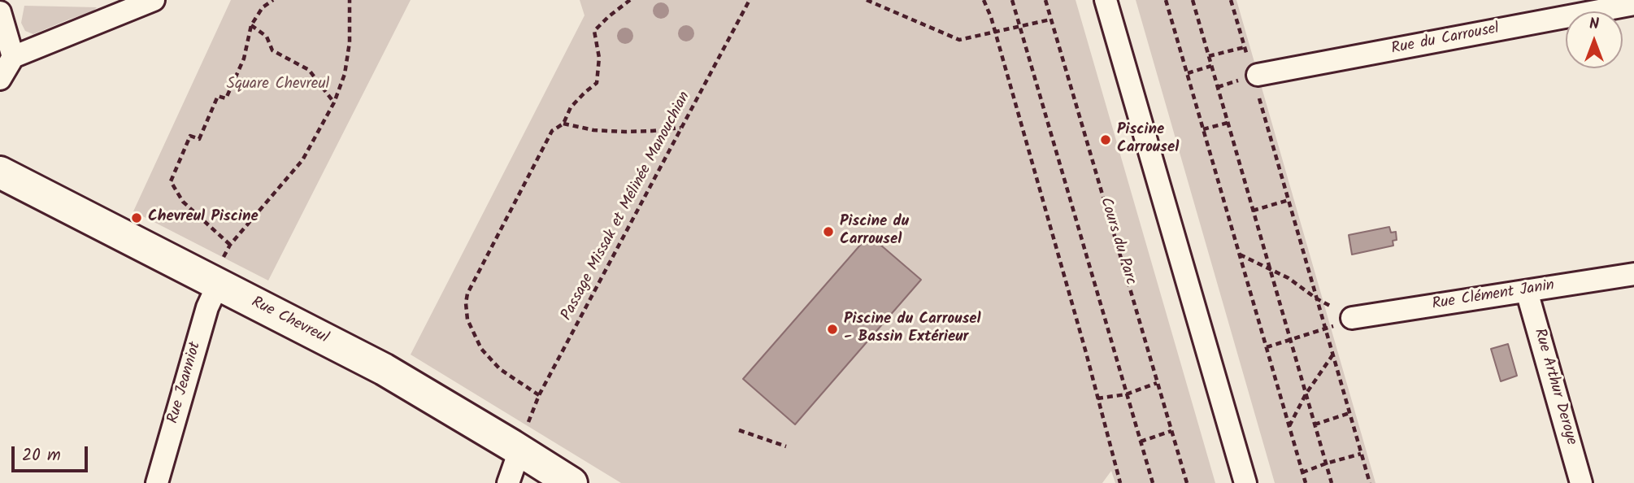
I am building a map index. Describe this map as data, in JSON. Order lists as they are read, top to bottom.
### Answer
{
  "streets": {
    "main road": ["Rue Chevreul"],
    "street": [
      "Rue du Carrousel",
      "Rue Clément Janin",
      "Rue Jeanniot",
      "Rue Arthur Deroye"
    ],
    "path": ["Passage Missak et Mélinée Manouchian", "Cours du Parc"]
  },
  "crossings": [
    ["Passage Missak et Mélinée Manouchian", "Rue Chevreul"],
    ["Rue Clément Janin", "Rue Arthur Deroye"],
    ["Rue Chevreul", "Rue Jeanniot"]
  ],
  "parks": ["Square Chevreul"],
  "places": [
    "Piscine Carrousel",
    "Chevreul Piscine",
    "Piscine du Carrousel",
    "Piscine du Carrousel - Bassin Extérieur"
  ],
  "scale_bar": "20 m",
  "north": "top"
}
